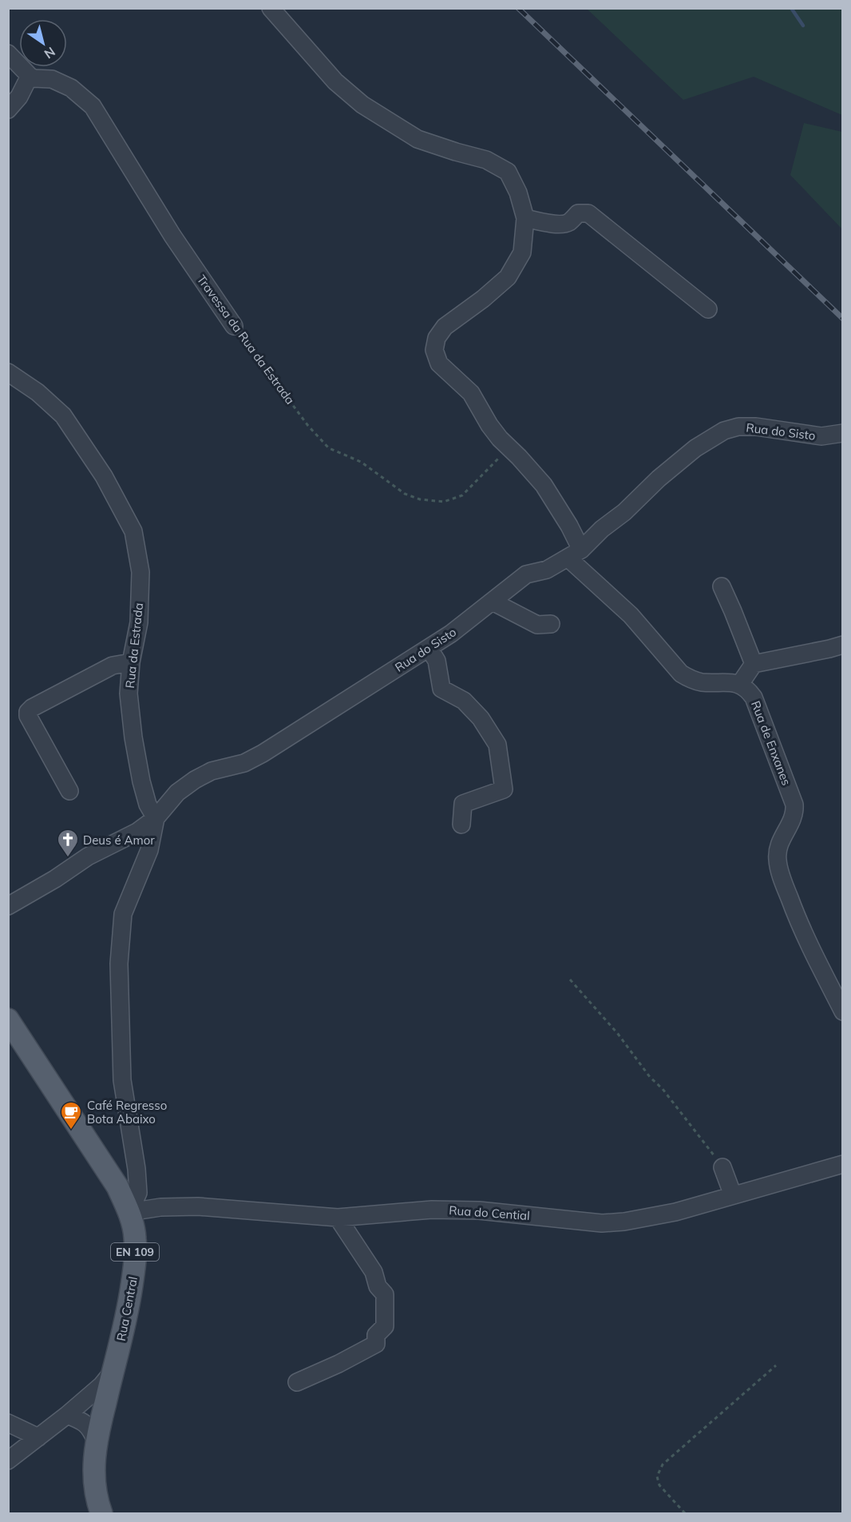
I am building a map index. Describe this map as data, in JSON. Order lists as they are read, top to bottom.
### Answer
{
  "streets": {
    "main road": ["EN 109", "Rua Central"],
    "street": [
      "Travessa da Rua da Estrada",
      "Rua do Sisto",
      "Rua da Estrada",
      "Rua de Enxanes",
      "Rua do Cential"
    ]
  },
  "crossings": [
    ["Rua do Sisto", "Rua da Estrada"],
    ["Rua do Cential", "Rua Central"]
  ],
  "places": {
    "church": ["Deus é Amor"],
    "cafe": ["Café Regresso Bota Abaixo"]
  },
  "north": "bottom right"
}
